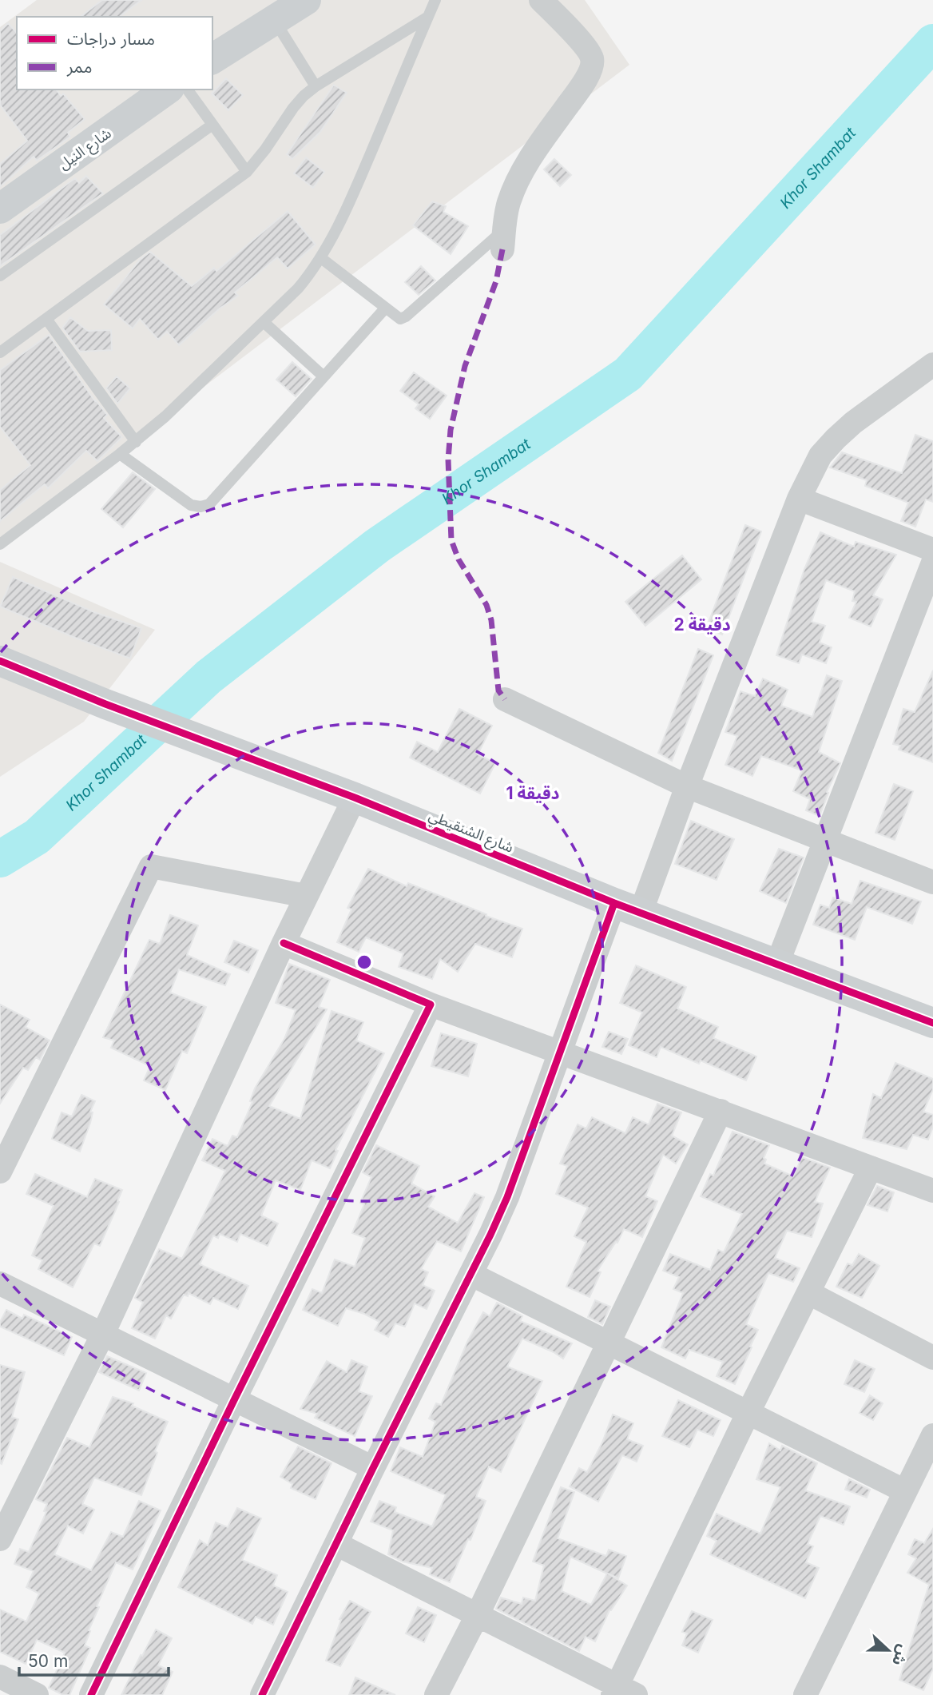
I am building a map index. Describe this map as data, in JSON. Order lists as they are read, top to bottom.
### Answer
{
  "streets": {
    "street": ["شارع النيل", "شارع الشنقيطي"]
  },
  "water": ["Khor Shambat"],
  "legend": ["مسار دراجات", "ممر"],
  "scale_bar": "50 m",
  "north": "right",
  "rings": ["2 دقيقة", "1 دقيقة"]
}
